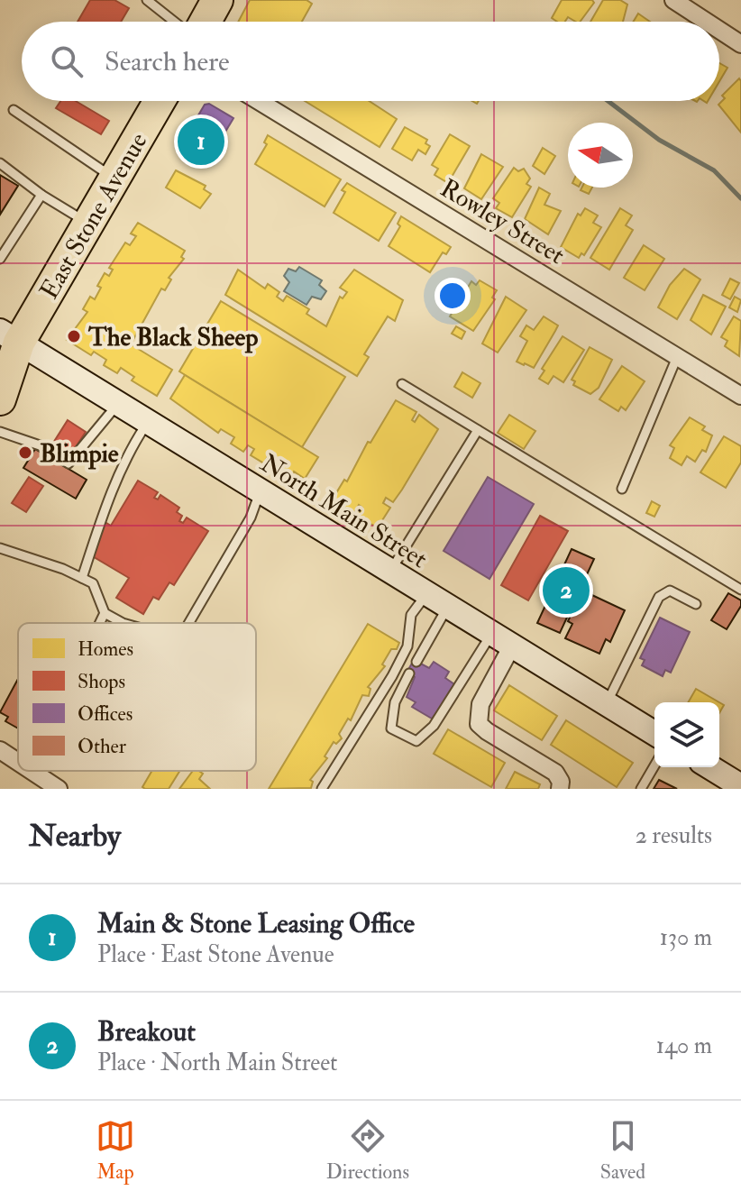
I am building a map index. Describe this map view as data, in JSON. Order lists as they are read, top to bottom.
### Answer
{
  "streets": {
    "highway": ["East Stone Avenue"],
    "street": ["Rowley Street", "North Main Street"]
  },
  "crossings": [
    ["East Stone Avenue", "North Main Street"]
  ],
  "places": ["The Black Sheep", "Blimpie"],
  "legend": [
    "Homes",
    "Shops",
    "Offices",
    "Other"
  ],
  "north": "left",
  "page": {
    "search": "Search here",
    "pins": ["1", "2"],
    "heading": ["Nearby", "2 results"],
    "list": [
      {
        "mark": "1",
        "name": "Main & Stone Leasing Office",
        "note": "Place · East Stone Avenue",
        "value": "130 m"
      },
      {
        "mark": "2",
        "name": "Breakout",
        "note": "Place · North Main Street",
        "value": "140 m"
      }
    ],
    "nav": ["Map", "Directions", "Saved"]
  }
}
